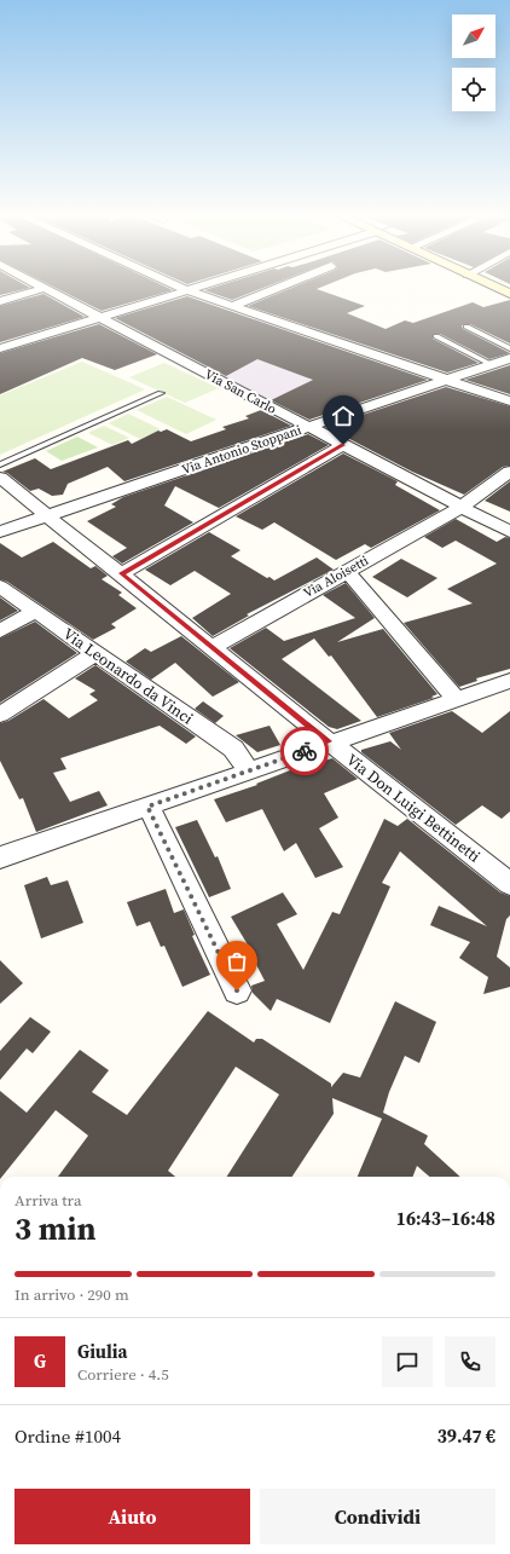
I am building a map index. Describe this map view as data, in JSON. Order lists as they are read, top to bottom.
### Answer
{
  "streets": {
    "street": [
      "Via San Carlo",
      "Via Antonio Stoppani",
      "Via Aloisetti",
      "Via Leonardo da Vinci",
      "Via Don Luigi Bettinetti"
    ]
  },
  "crossings": [
    ["Via San Carlo", "Via Antonio Stoppani"],
    ["Via San Carlo", "Via Aloisetti"],
    ["Via Antonio Stoppani", "Via Don Luigi Bettinetti"],
    ["Via Aloisetti", "Via Don Luigi Bettinetti"]
  ],
  "north": "top right",
  "page": {
    "heading": ["3 min", "Arriva tra", "16:43–16:48"],
    "panel": [
      "Giulia",
      "Corriere · 4.5",
      "Ordine #1004",
      "39.47 €"
    ],
    "bar": "In arrivo · 290 m",
    "round": "G",
    "buttons": ["Aiuto", "Condividi"]
  }
}
